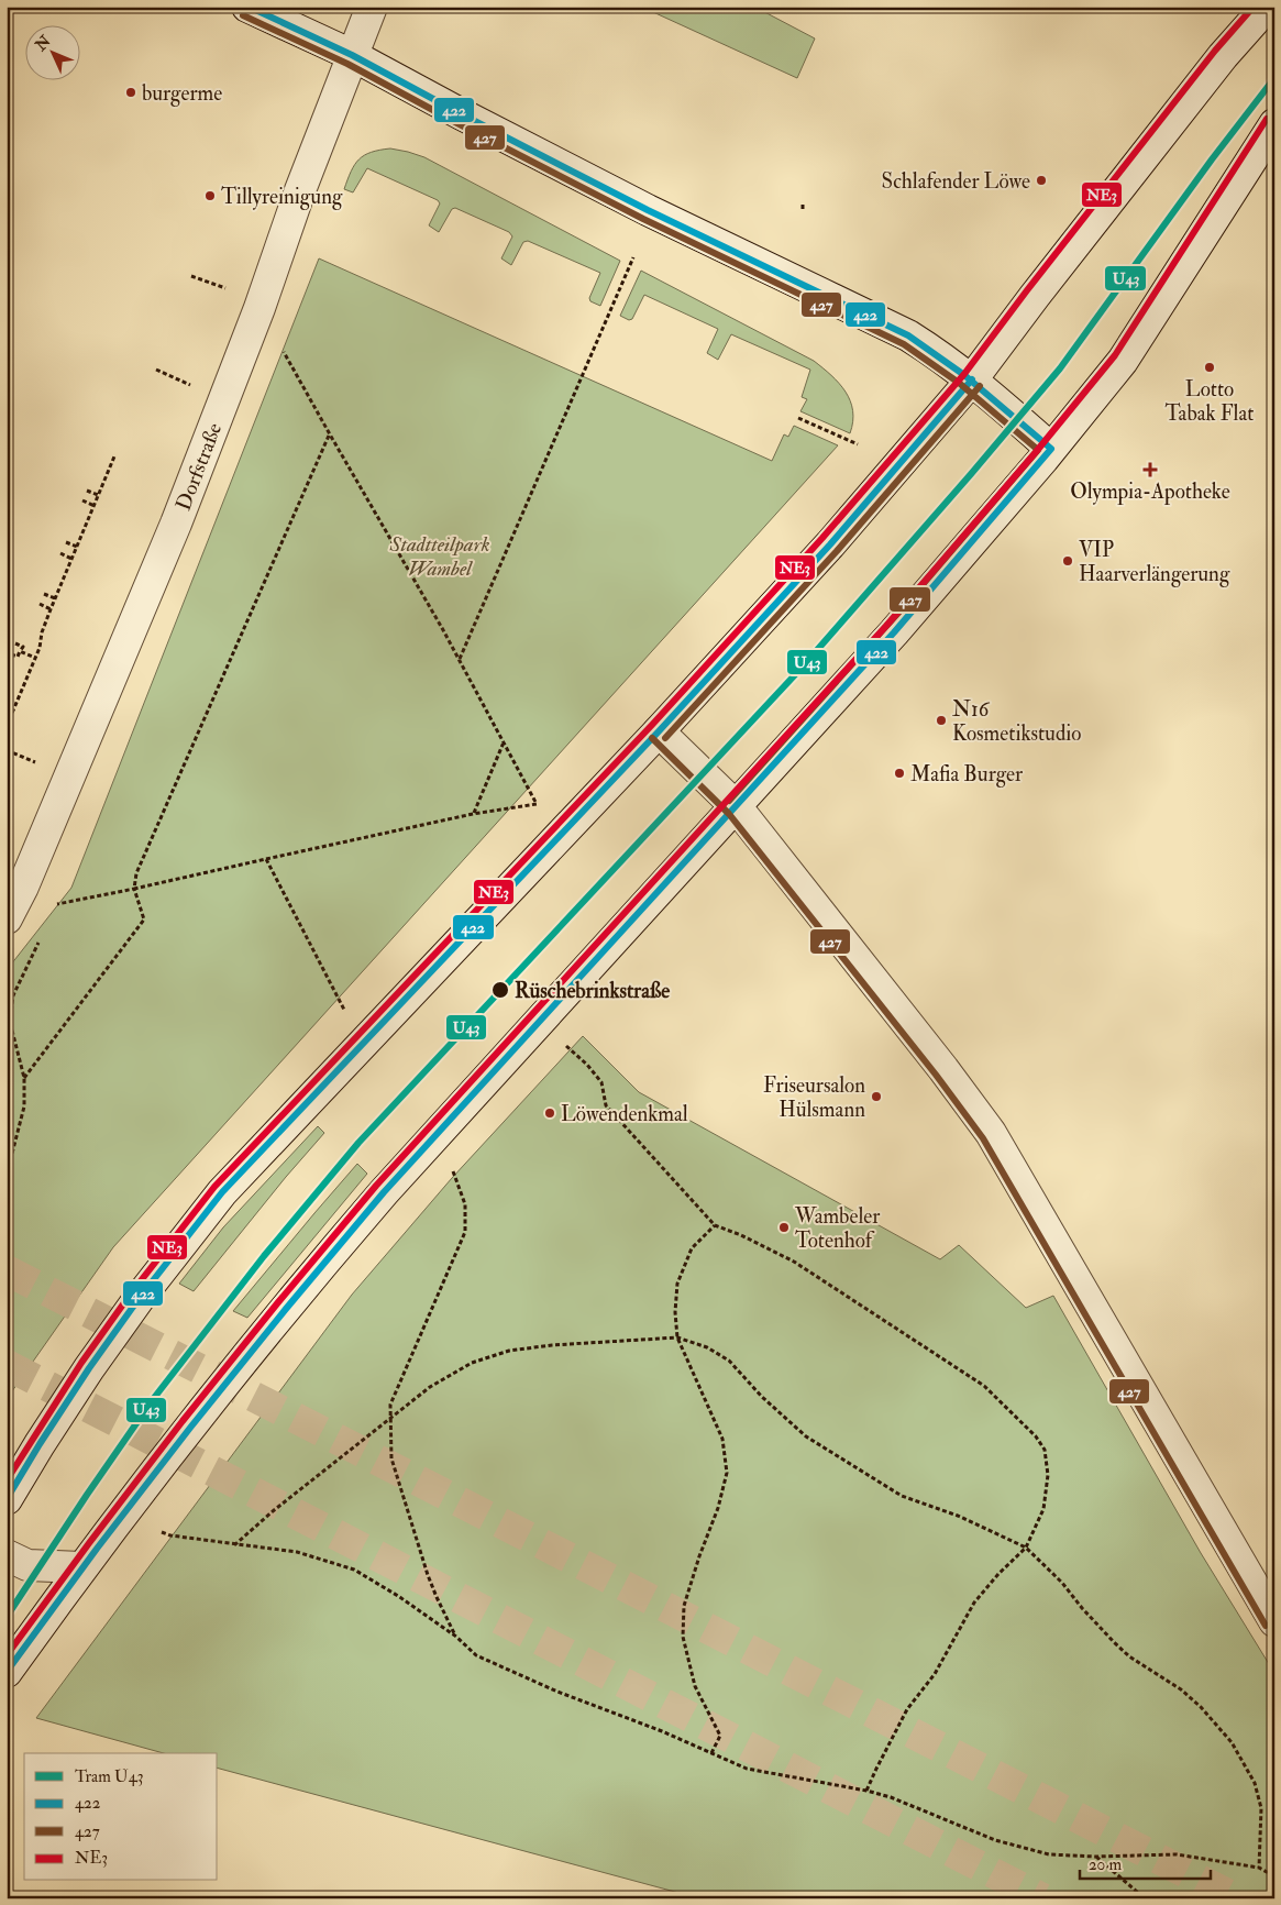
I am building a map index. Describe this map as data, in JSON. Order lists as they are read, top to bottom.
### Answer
{
  "streets": {
    "main road": ["Dorfstraße"]
  },
  "parks": ["Stadtteilpark Wambel"],
  "places": {
    "other": [
      "burgerme",
      "Schlafender Löwe",
      "Tillyreinigung",
      "Lotto Tabak Flat",
      "VIP Haarverlängerung",
      "N16 Kosmetikstudio",
      "Mafia Burger",
      "Rüschebrinkstraße",
      "Friseursalon Hülsmann",
      "Löwendenkmal",
      "Wambeler Totenhof"
    ],
    "health": ["Olympia-Apotheke"]
  },
  "lines": [
    "transit line 422",
    "transit line NE3",
    "transit line 427",
    "tram line U43"
  ],
  "legend": [
    "Tram U43",
    "422",
    "427",
    "NE3"
  ],
  "scale_bar": "20 m",
  "north": "top left"
}
